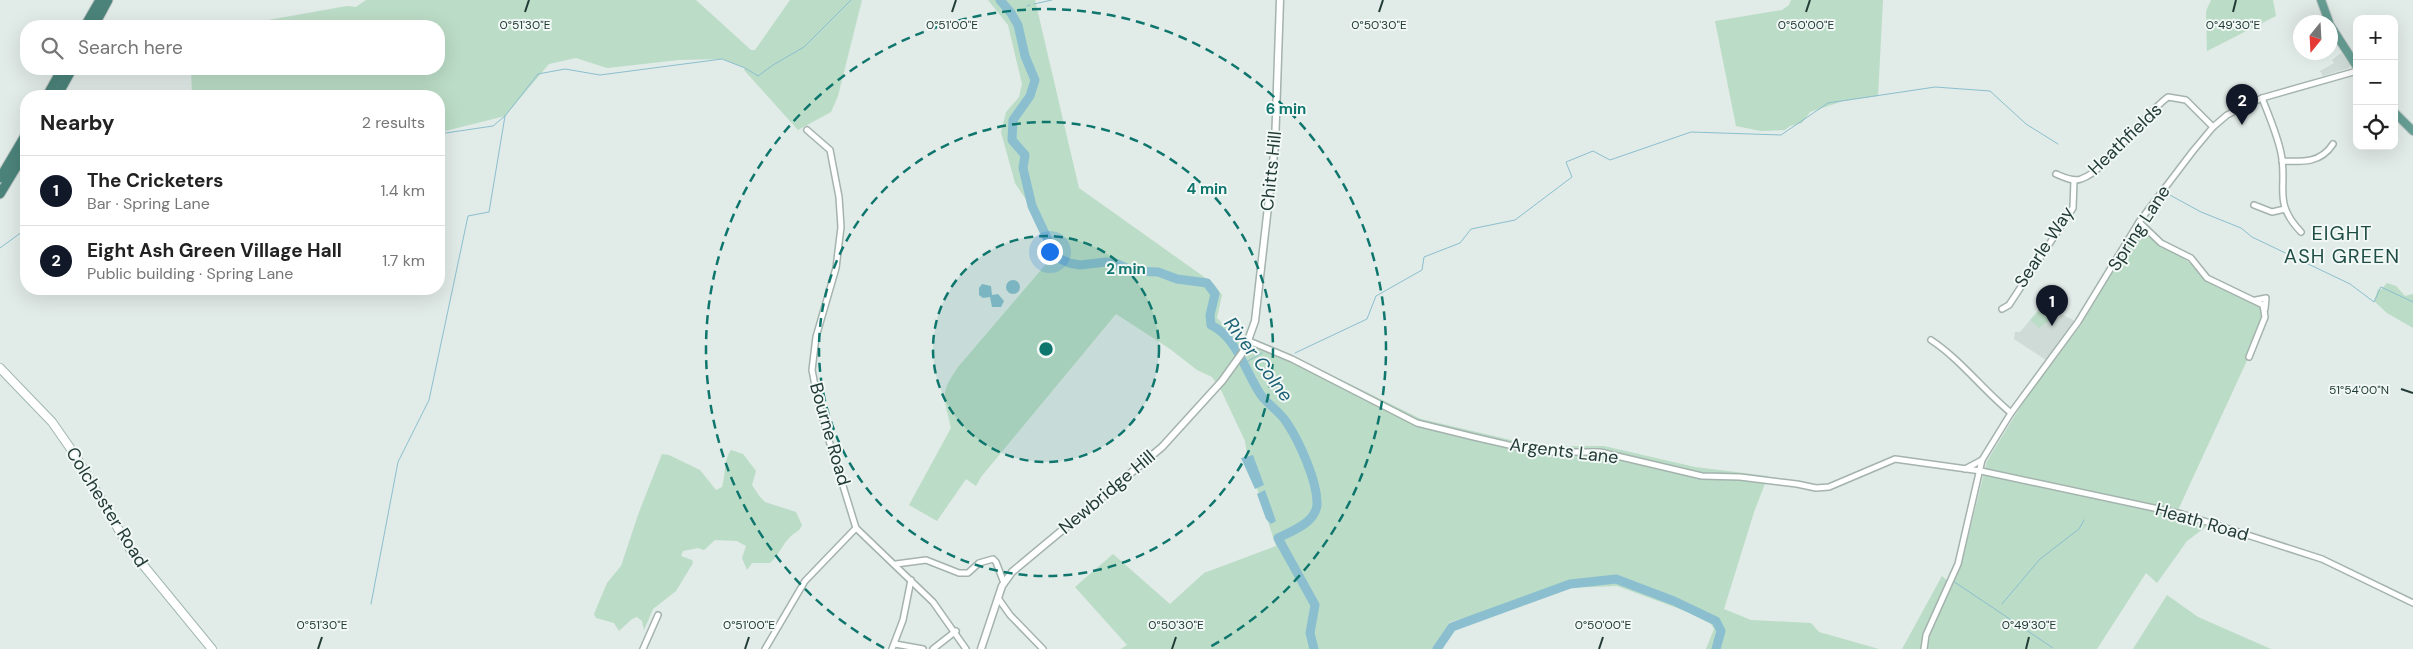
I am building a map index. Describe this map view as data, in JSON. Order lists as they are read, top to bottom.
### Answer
{
  "streets": {
    "main road": ["Colchester Road"],
    "street": [
      "Heathfields",
      "Chitts Hill",
      "Spring Lane",
      "Searle Way",
      "Bourne Road",
      "Argents Lane",
      "Newbridge Hill",
      "Heath Road"
    ]
  },
  "crossings": [
    ["Heathfields", "Spring Lane"],
    ["Heathfields", "Searle Way"],
    ["Chitts Hill", "Argents Lane"],
    ["Chitts Hill", "Newbridge Hill"],
    ["Spring Lane", "Argents Lane"],
    ["Spring Lane", "Heath Road"],
    ["Argents Lane", "Newbridge Hill"],
    ["Argents Lane", "Heath Road"]
  ],
  "districts": ["EIGHT ASH GREEN"],
  "water": ["River Colne"],
  "north": "bottom",
  "page": {
    "map_buttons": ["+", "−"],
    "search": "Search here",
    "pins": ["2", "1"],
    "heading": ["Nearby", "2 results"],
    "list": [
      {
        "mark": "1",
        "name": "The Cricketers",
        "note": "Bar · Spring Lane",
        "value": "1.4 km"
      },
      {
        "mark": "2",
        "name": "Eight Ash Green Village Hall",
        "note": "Public building · Spring Lane",
        "value": "1.7 km"
      }
    ]
  },
  "coordinates": [
    "0°51'30\"E",
    "0°51'00\"E",
    "0°50'30\"E",
    "0°50'00\"E",
    "0°49'30\"E",
    "51°54'00\"N"
  ],
  "rings": ["6 min", "4 min", "2 min"]
}
